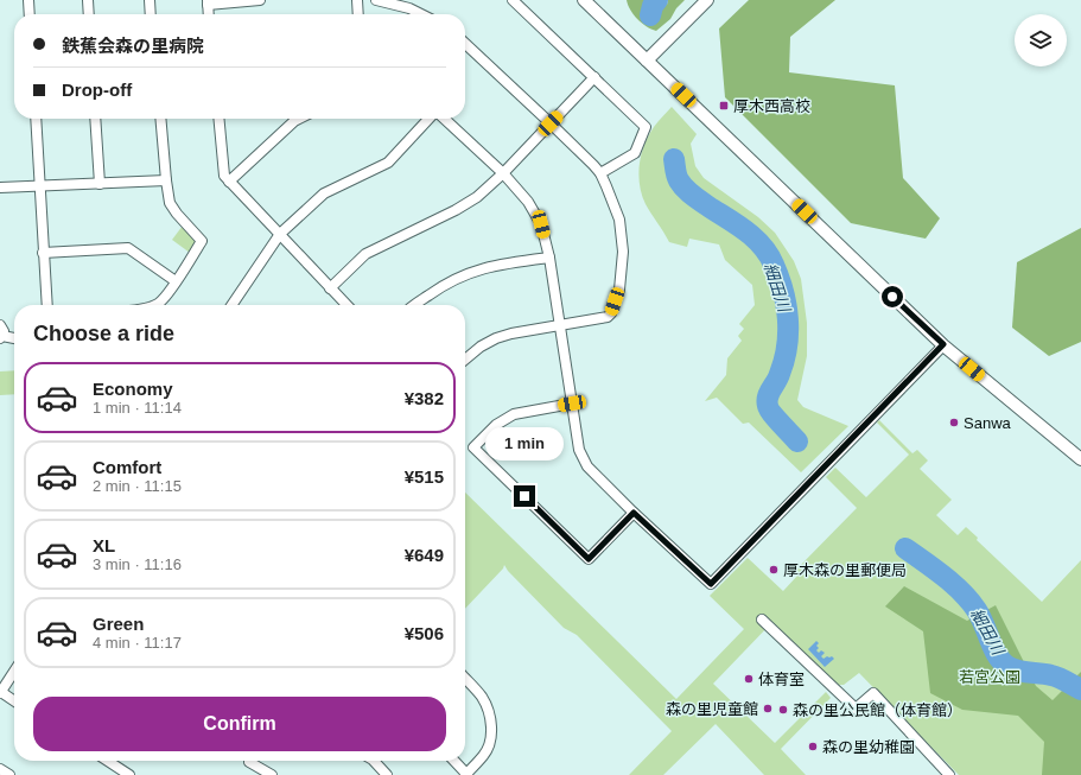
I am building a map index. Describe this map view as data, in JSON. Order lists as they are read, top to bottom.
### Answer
{
  "water": ["細田川"],
  "parks": ["若宮公園"],
  "places": {
    "transit": ["厚木西高校"],
    "other": [
      "Sanwa",
      "厚木森の里郵便局",
      "体育室",
      "森の里児童館",
      "森の里公民館（体育館）",
      "森の里幼稚園"
    ]
  },
  "page": {
    "banner": ["鉄蕉会森の里病院", "Drop-off"],
    "heading": "Choose a ride",
    "list": [
      {
        "name": "Economy",
        "note": "1 min · 11:14",
        "value": "¥382"
      },
      {
        "name": "Comfort",
        "note": "2 min · 11:15",
        "value": "¥515"
      },
      {
        "name": "XL",
        "note": "3 min · 11:16",
        "value": "¥649"
      },
      {
        "name": "Green",
        "note": "4 min · 11:17",
        "value": "¥506"
      }
    ],
    "bubble": "1 min",
    "buttons": "Confirm"
  }
}
